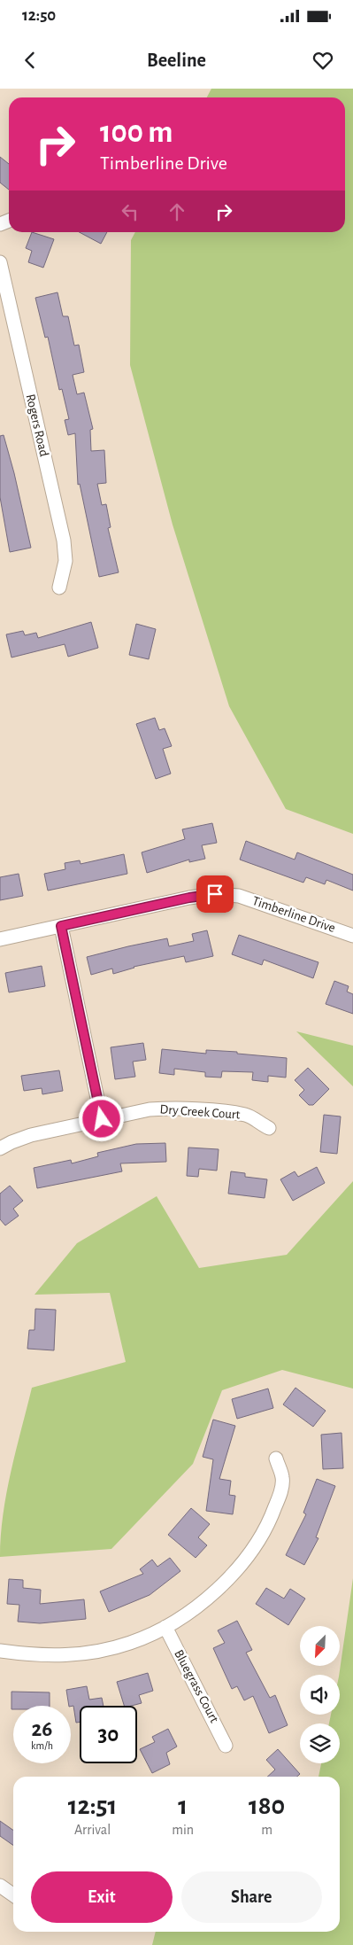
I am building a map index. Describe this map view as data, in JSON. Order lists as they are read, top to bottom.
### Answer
{
  "streets": {
    "street": [
      "Rogers Road",
      "Timberline Drive",
      "Dry Creek Court",
      "Bluegrass Court"
    ]
  },
  "north": "bottom left",
  "page": {
    "status": "12:50",
    "header": "Beeline",
    "turn": ["100 m", "Timberline Drive"],
    "speed": "26 km/h",
    "limit": "30",
    "eta": [
      "12:51",
      "Arrival",
      "1",
      "min",
      "180",
      "m"
    ],
    "buttons": ["Exit", "Share"]
  }
}
